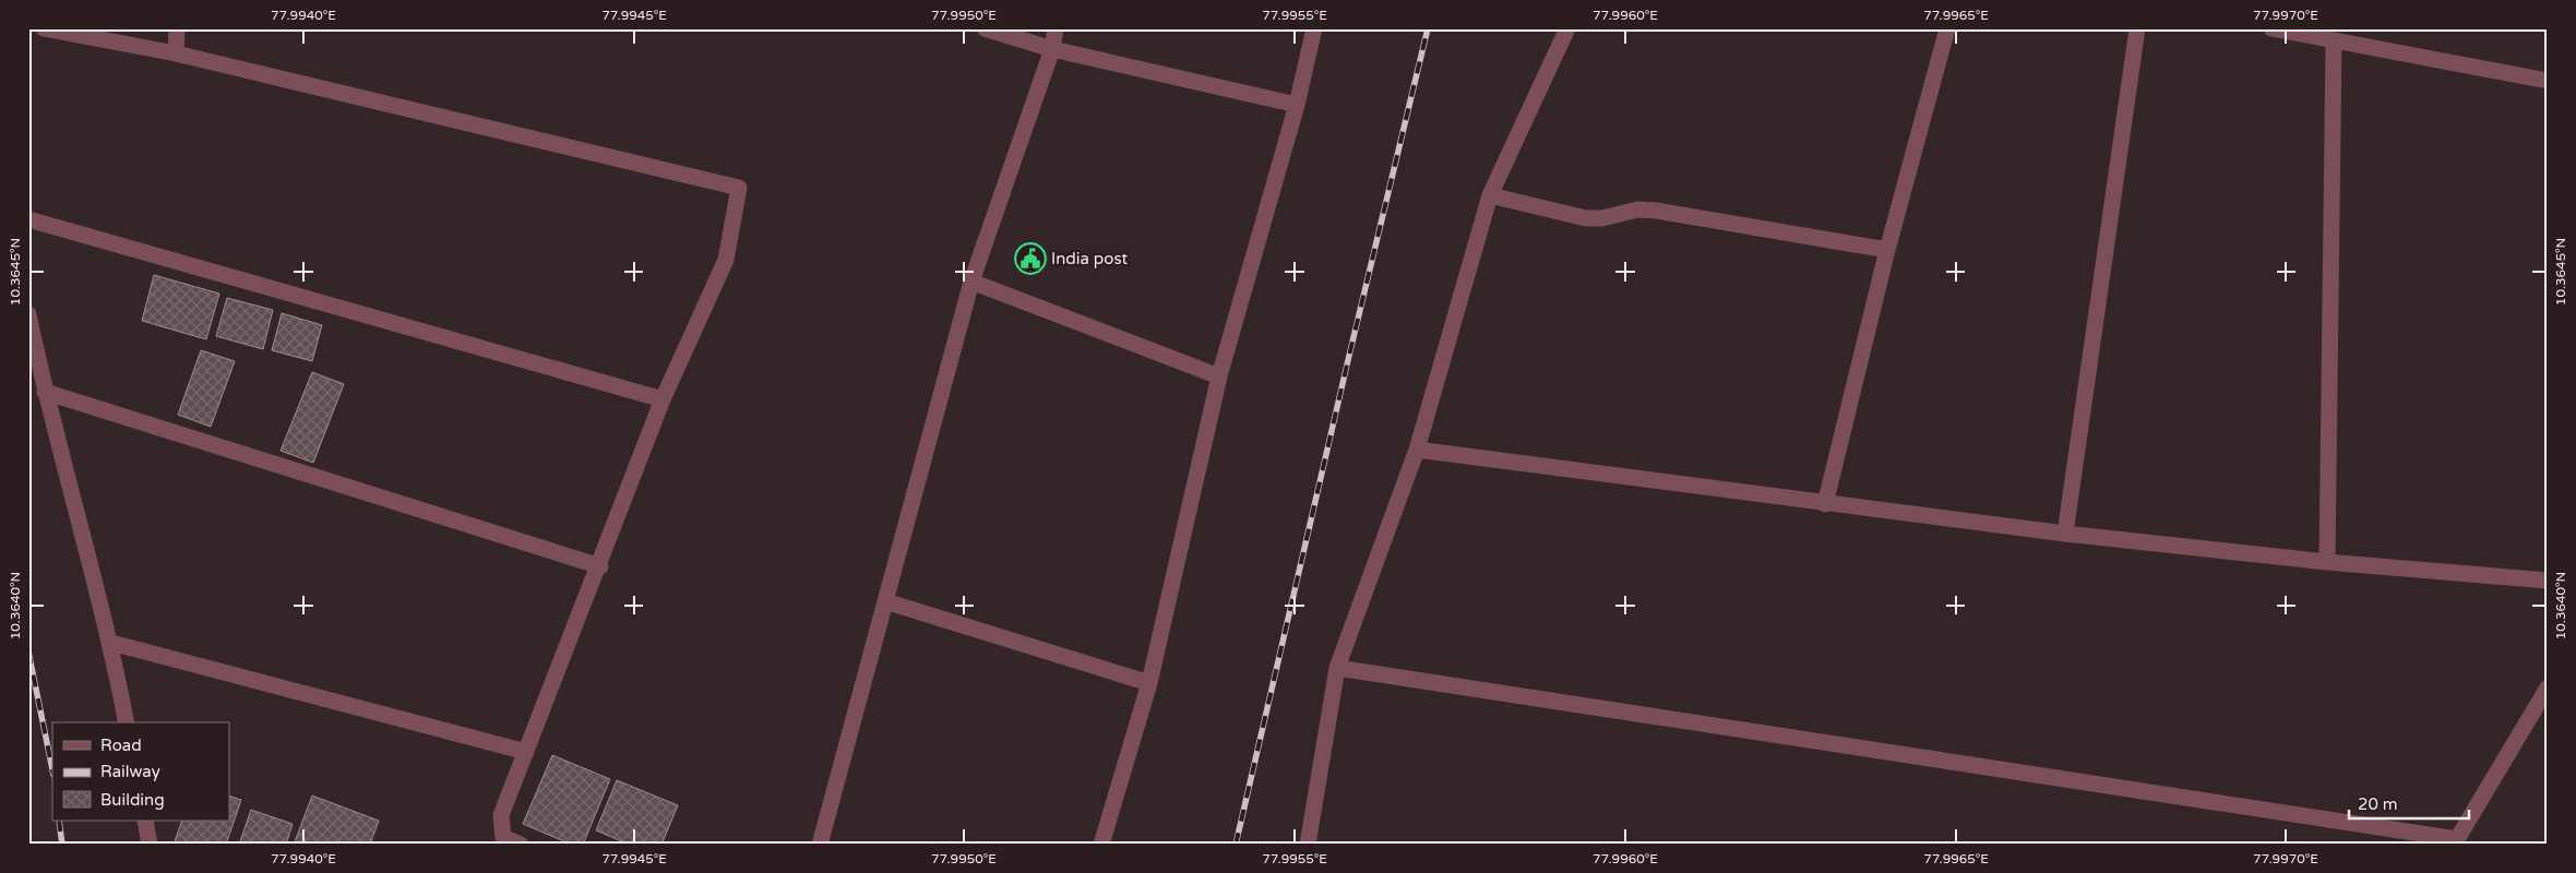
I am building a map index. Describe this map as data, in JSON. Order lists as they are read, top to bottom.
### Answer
{
  "places": {
    "public building": ["India post"]
  },
  "legend": ["Road", "Railway", "Building"],
  "scale_bar": "20 m",
  "coordinates": [
    "77.9940°E",
    "77.9945°E",
    "77.9950°E",
    "77.9955°E",
    "77.9960°E",
    "77.9965°E",
    "77.9970°E",
    "10.3645°N",
    "10.3640°N"
  ]
}
